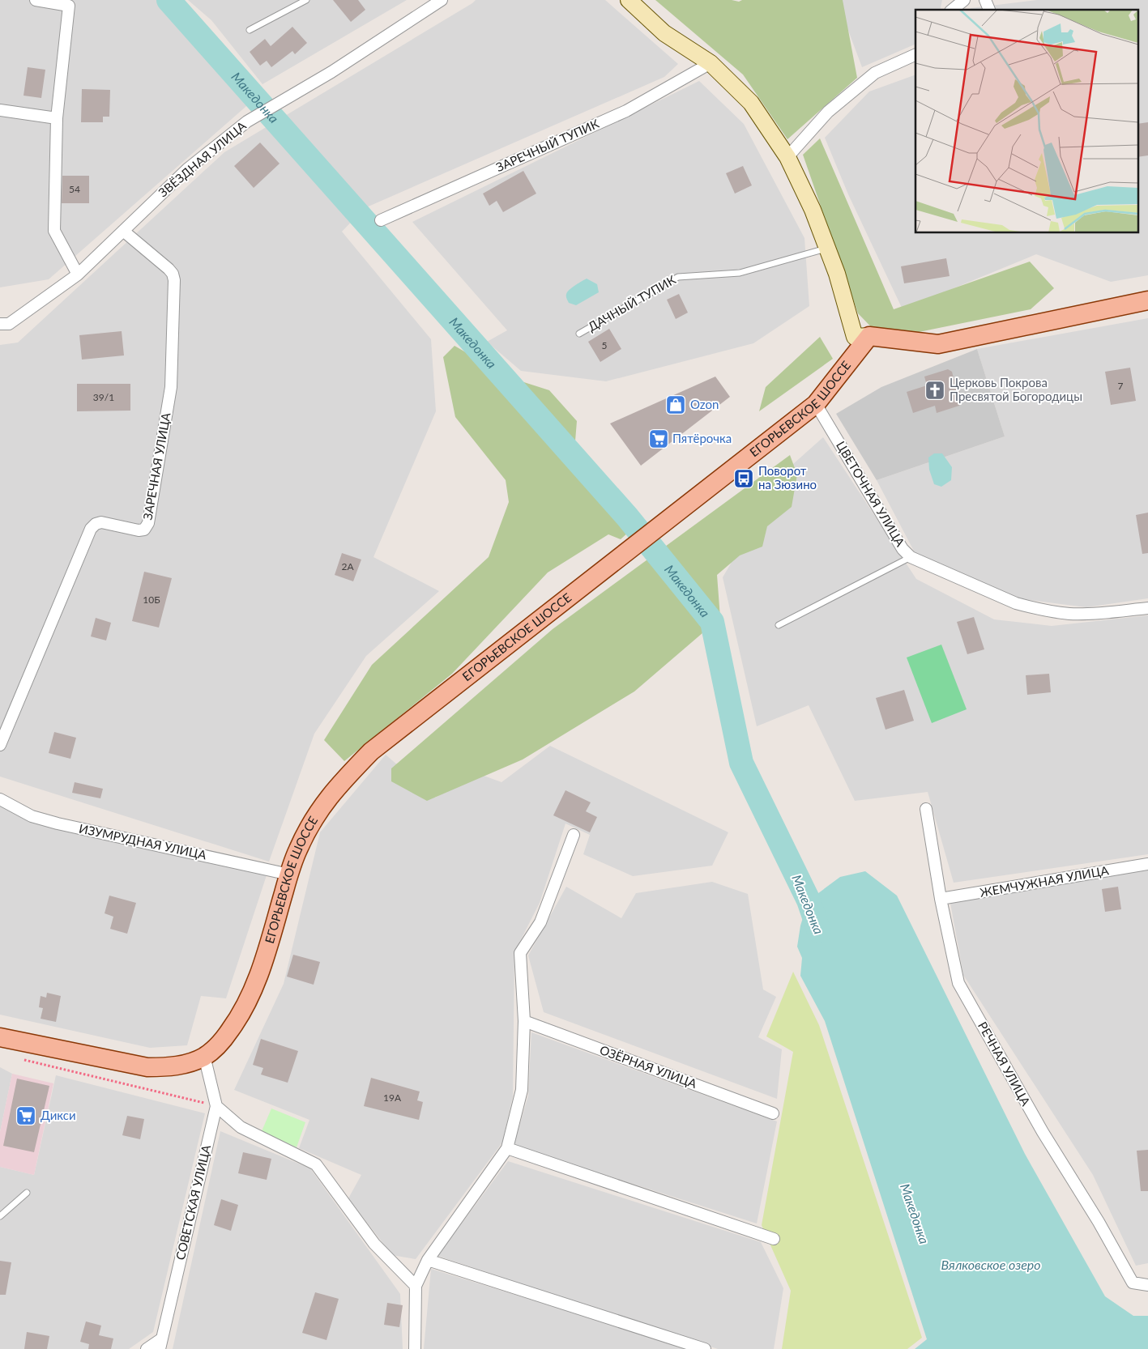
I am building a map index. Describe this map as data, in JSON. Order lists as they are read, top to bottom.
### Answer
{
  "streets": {
    "main road": ["ЕГОРЬЕВСКОЕ ШОССЕ"],
    "street": [
      "ЗАРЕЧНЫЙ ТУПИК",
      "ЗВЁЗДНАЯ УЛИЦА",
      "ЗАРЕЧНАЯ УЛИЦА",
      "ЦВЕТОЧНАЯ УЛИЦА",
      "ИЗУМРУДНАЯ УЛИЦА",
      "ЖЕМЧУЖНАЯ УЛИЦА",
      "РЕЧНАЯ УЛИЦА",
      "ОЗЁРНАЯ УЛИЦА",
      "СОВЕТСКАЯ УЛИЦА"
    ],
    "lane": ["ДАЧНЫЙ ТУПИК"]
  },
  "crossings": [
    ["ЗВЁЗДНАЯ УЛИЦА", "ЗАРЕЧНАЯ УЛИЦА"],
    ["ЕГОРЬЕВСКОЕ ШОССЕ", "ЦВЕТОЧНАЯ УЛИЦА"],
    ["ЕГОРЬЕВСКОЕ ШОССЕ", "ИЗУМРУДНАЯ УЛИЦА"],
    ["ЕГОРЬЕВСКОЕ ШОССЕ", "СОВЕТСКАЯ УЛИЦА"],
    ["ЖЕМЧУЖНАЯ УЛИЦА", "РЕЧНАЯ УЛИЦА"]
  ],
  "water": ["Македонка", "Вялковское озеро"],
  "places": {
    "church": ["Церковь Покрова Пресвятой Богородицы"],
    "shop": ["Ozon"],
    "supermarket": ["Пятёрочка", "Дикси"],
    "bus stop": ["Поворот на Зюзино"]
  },
  "house_numbers": [
    "54",
    "5",
    "7",
    "39/1",
    "2А",
    "10Б",
    "19А"
  ]
}
